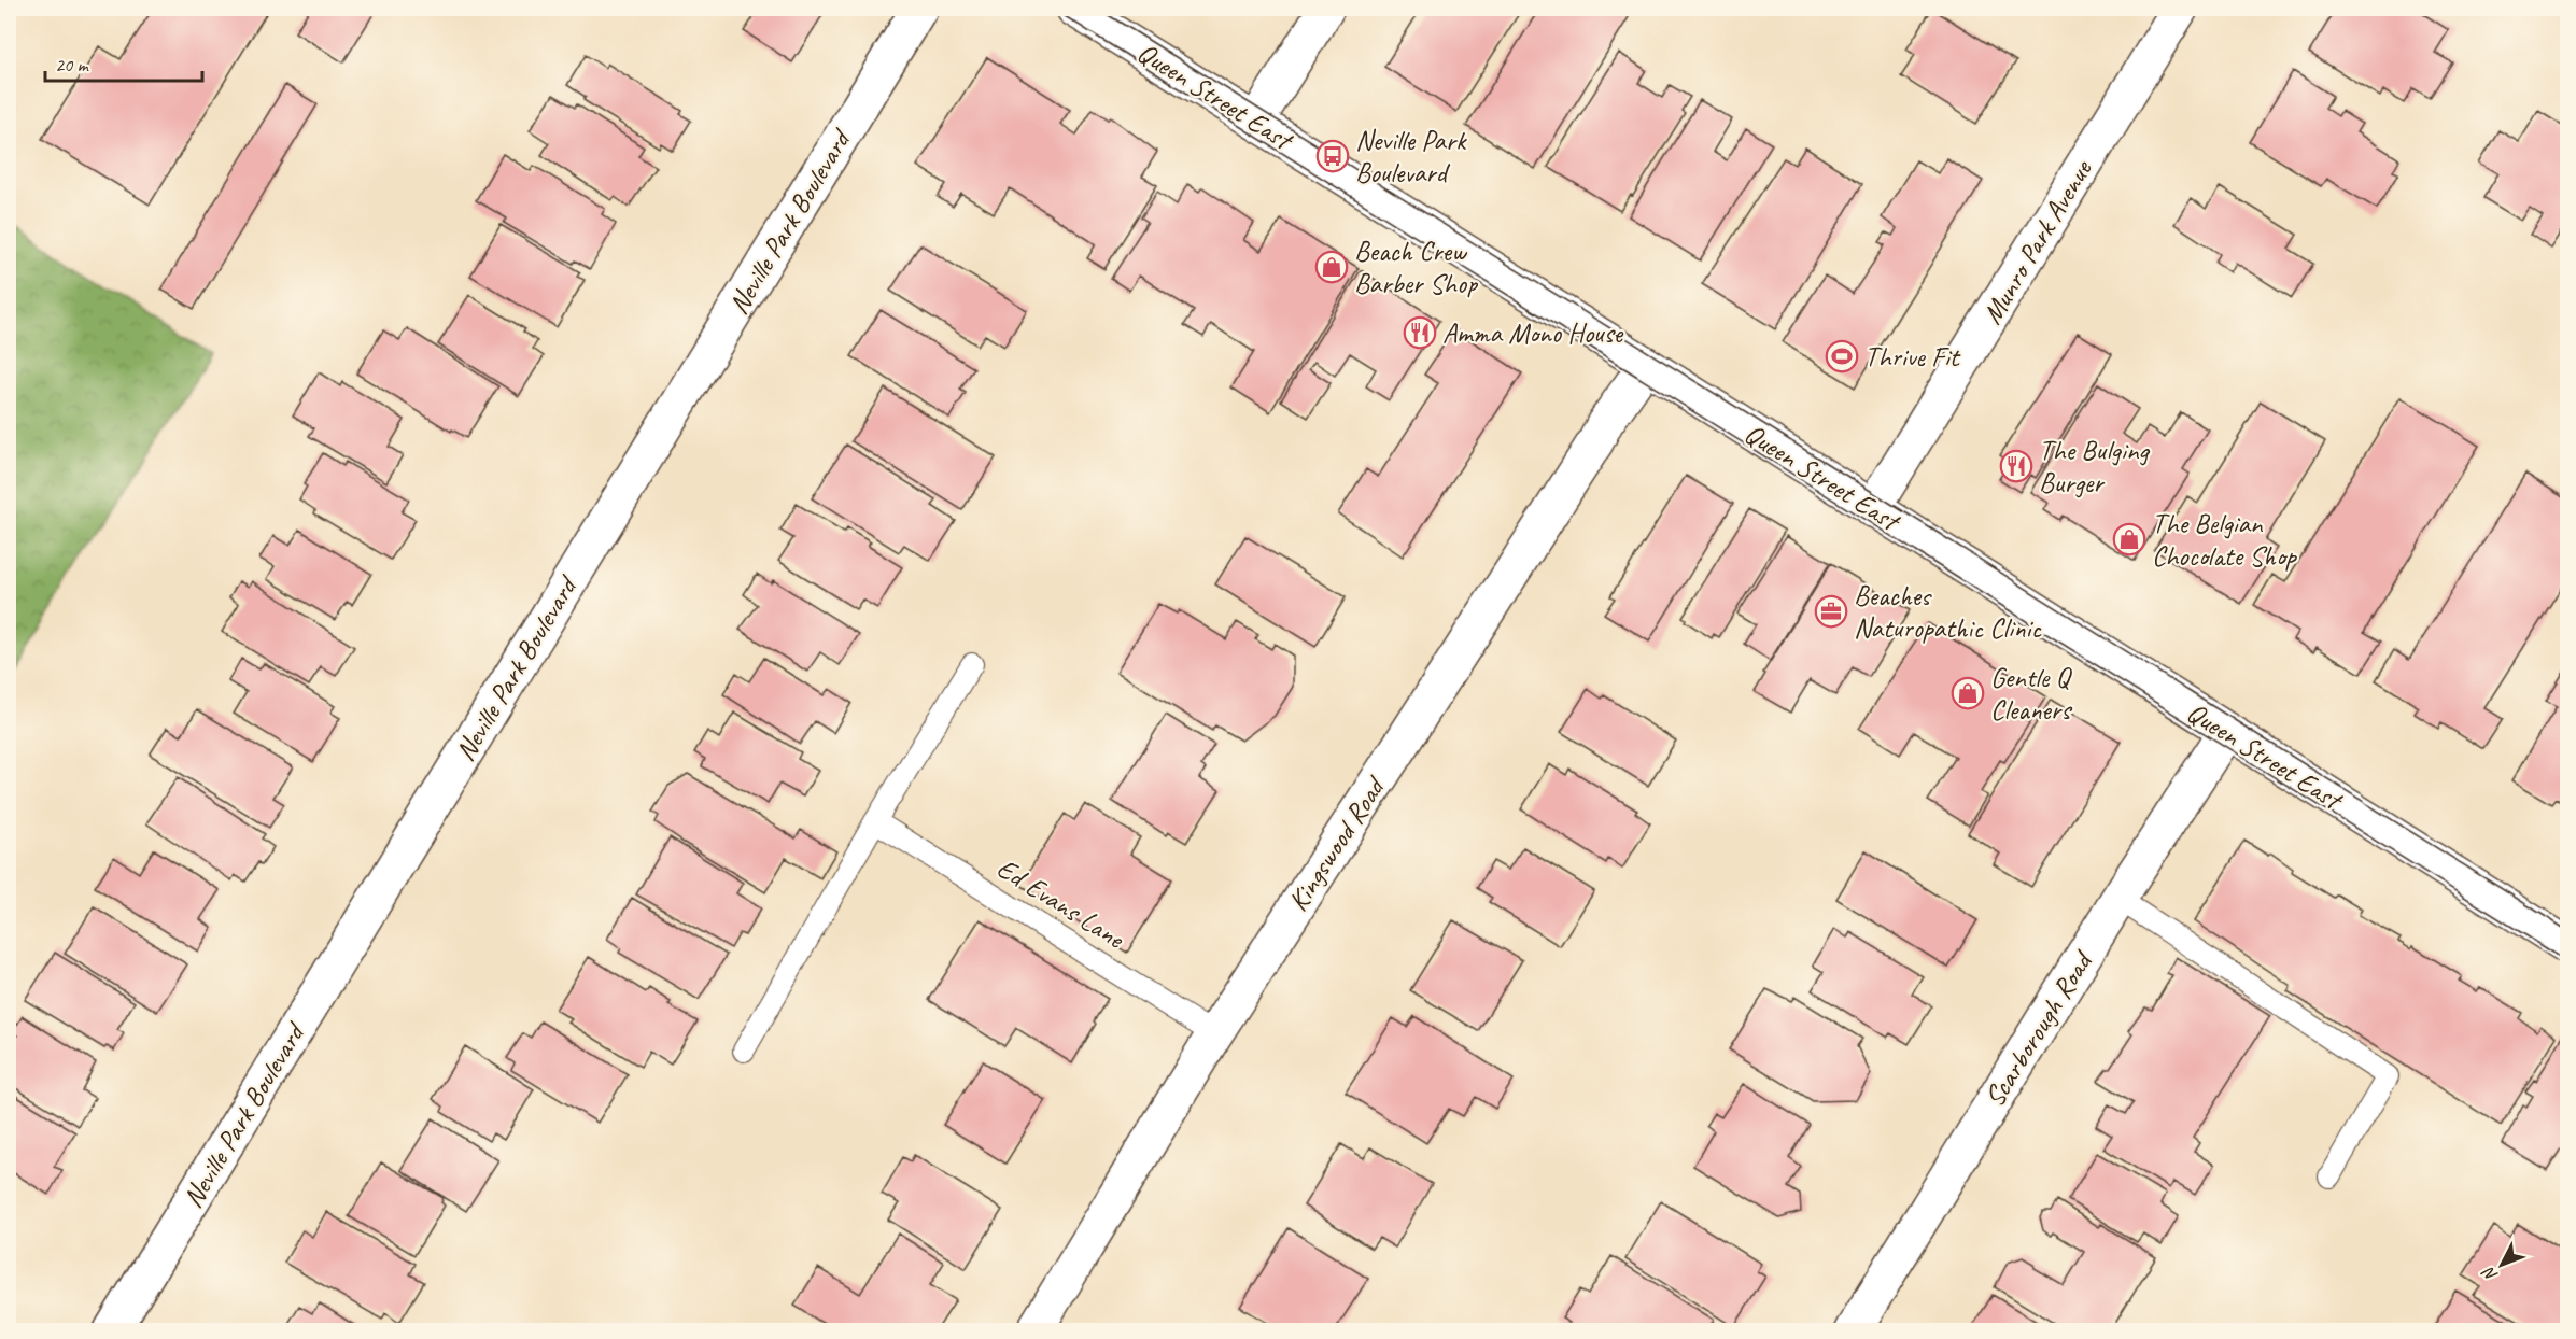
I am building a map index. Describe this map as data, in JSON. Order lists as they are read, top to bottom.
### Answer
{
  "streets": {
    "street": [
      "Queen Street East",
      "Neville Park Boulevard",
      "Munro Park Avenue",
      "Kingswood Road",
      "Scarborough Road"
    ],
    "lane": ["Ed Evans Lane"]
  },
  "crossings": [
    ["Queen Street East", "Munro Park Avenue"],
    ["Queen Street East", "Kingswood Road"],
    ["Queen Street East", "Scarborough Road"],
    ["Kingswood Road", "Ed Evans Lane"]
  ],
  "places": {
    "bus stop": ["Neville Park Boulevard"],
    "shop": ["Beach Crew Barber Shop", "The Belgian Chocolate Shop", "Gentle Q Cleaners"],
    "restaurant": ["Amma Mono House", "The Bulging Burger"],
    "sports": ["Thrive Fit"],
    "office": ["Beaches Naturopathic Clinic"]
  },
  "scale_bar": "20 m",
  "north": "bottom left"
}
